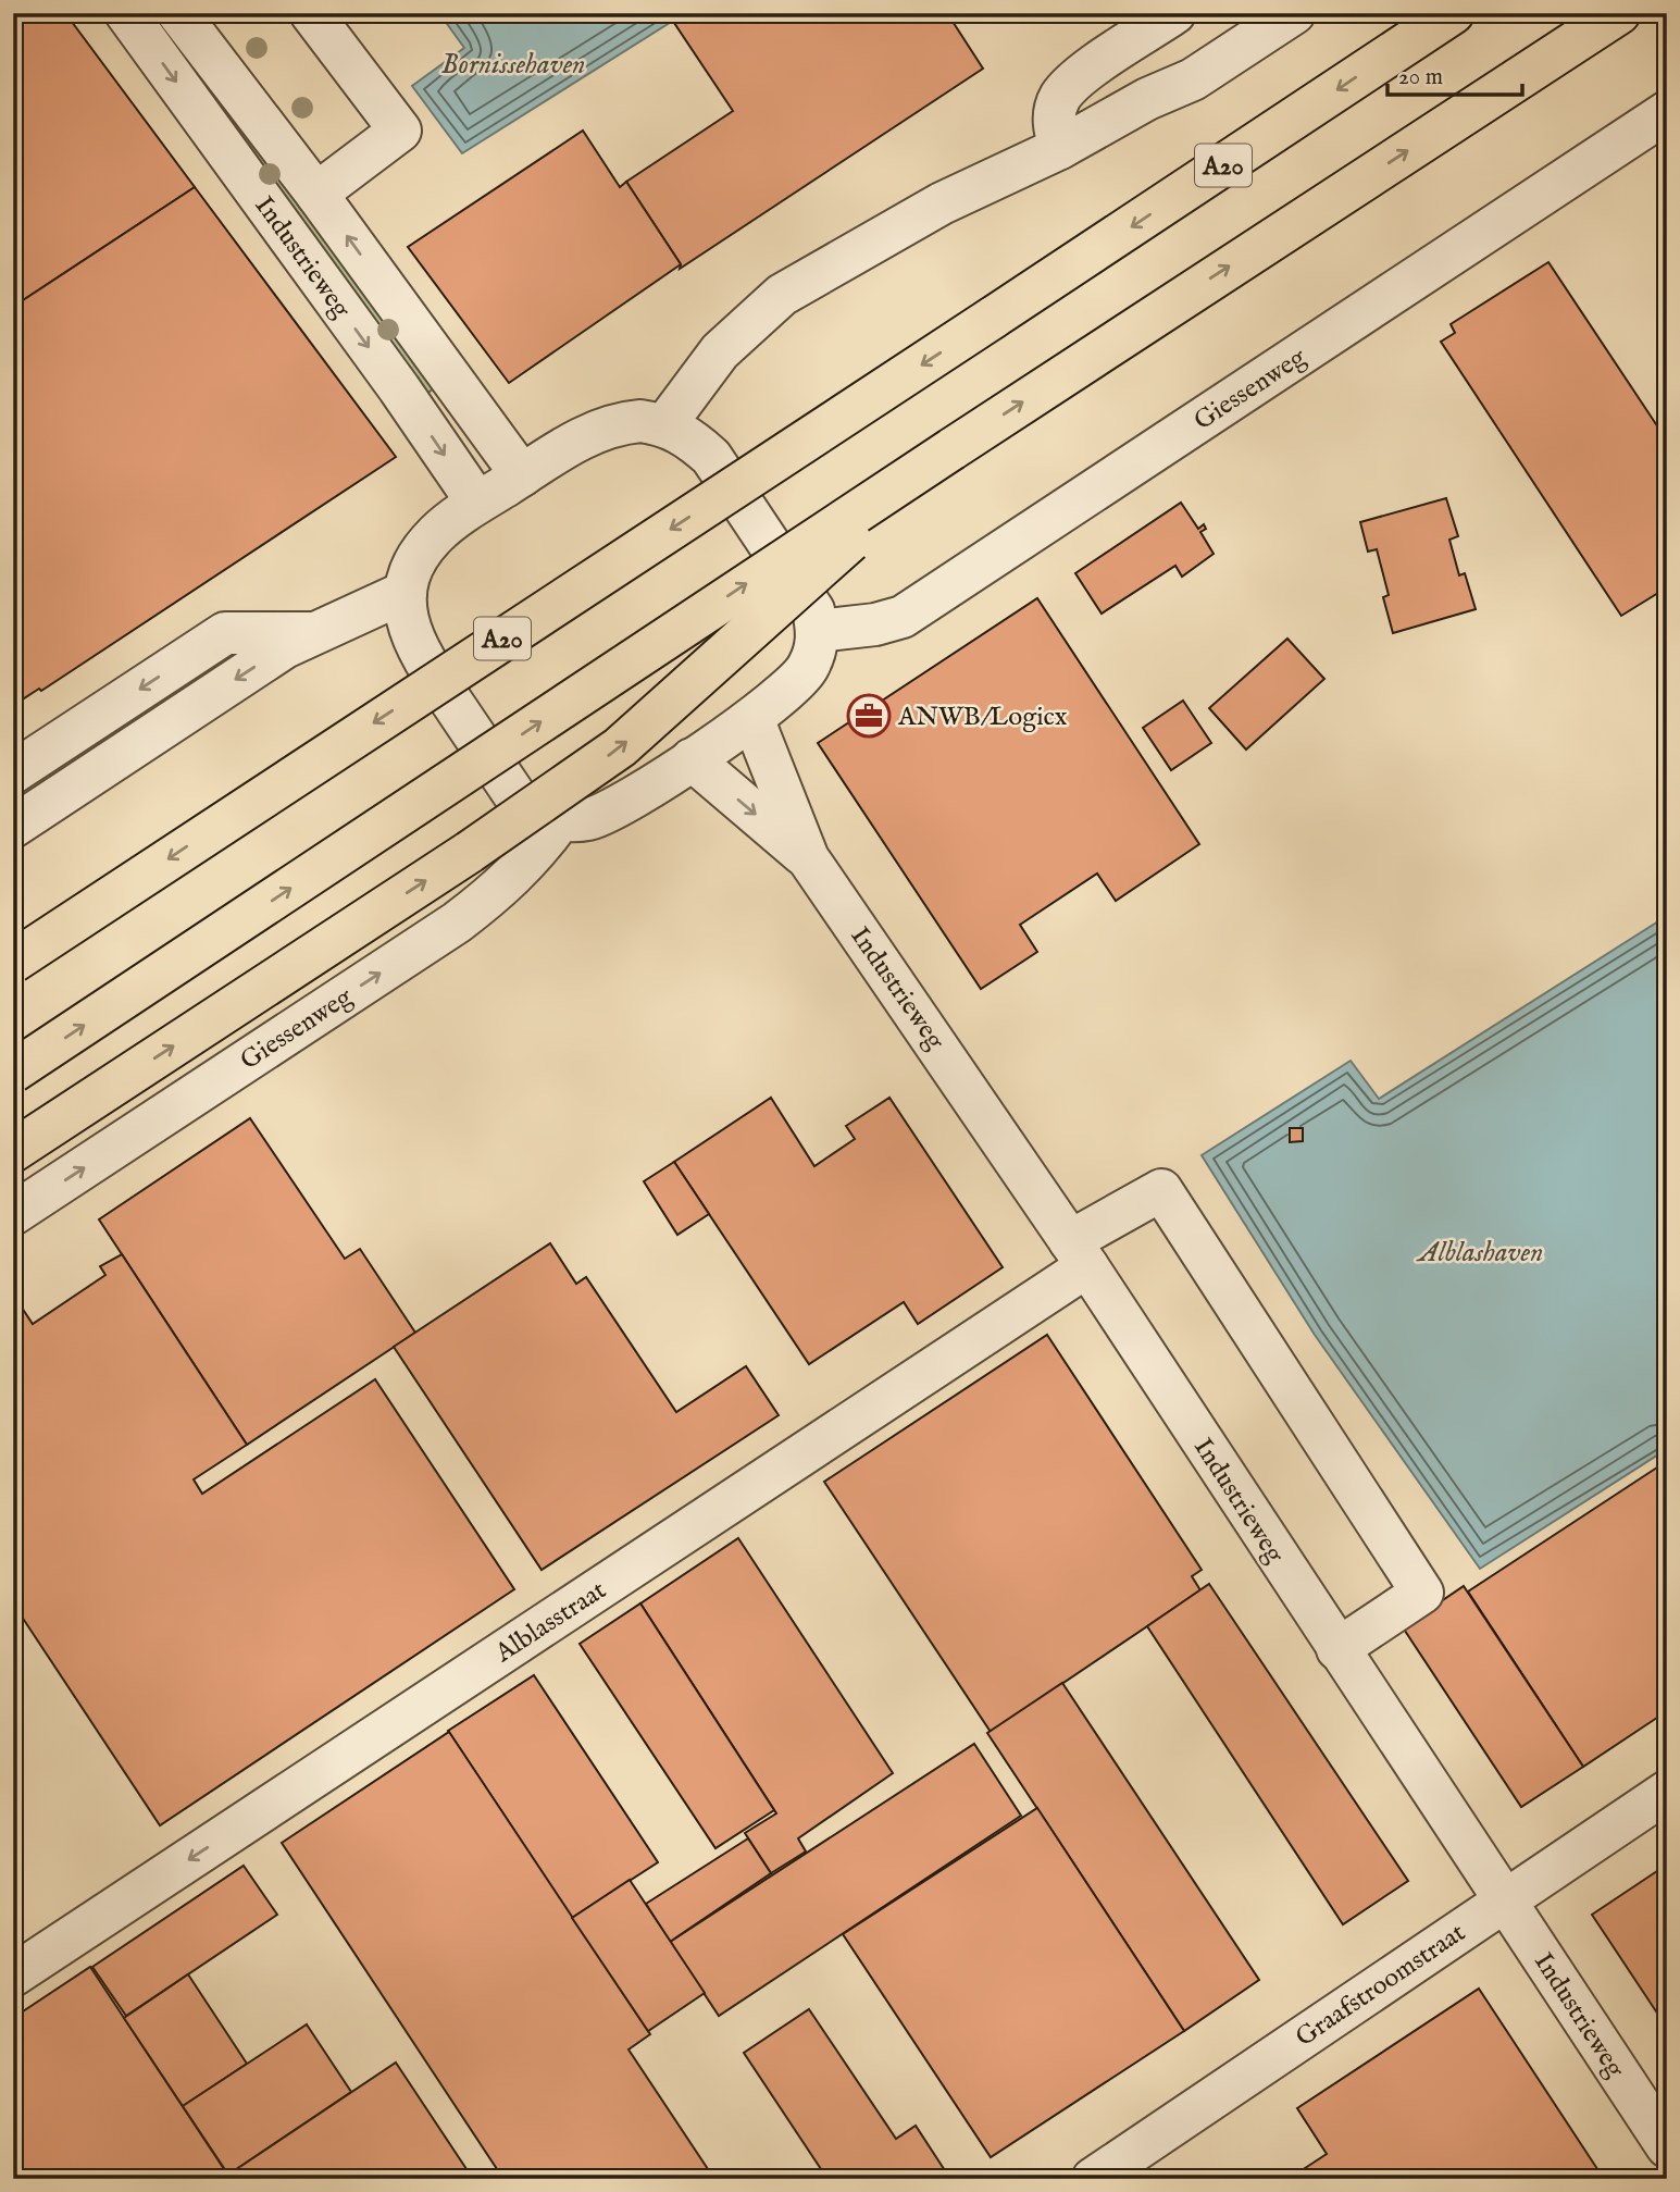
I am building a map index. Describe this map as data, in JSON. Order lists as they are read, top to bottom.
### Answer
{
  "streets": {
    "highway": ["A20"],
    "street": [
      "Industrieweg",
      "Giessenweg",
      "Alblasstraat",
      "Graafstroomstraat"
    ]
  },
  "crossings": [
    ["Industrieweg", "Alblasstraat"],
    ["Industrieweg", "Graafstroomstraat"]
  ],
  "one_way": ["Alblasstraat"],
  "water": ["Bornissehaven", "Alblashaven"],
  "places": {
    "office": ["ANWB/Logicx"]
  },
  "scale_bar": "20 m"
}
